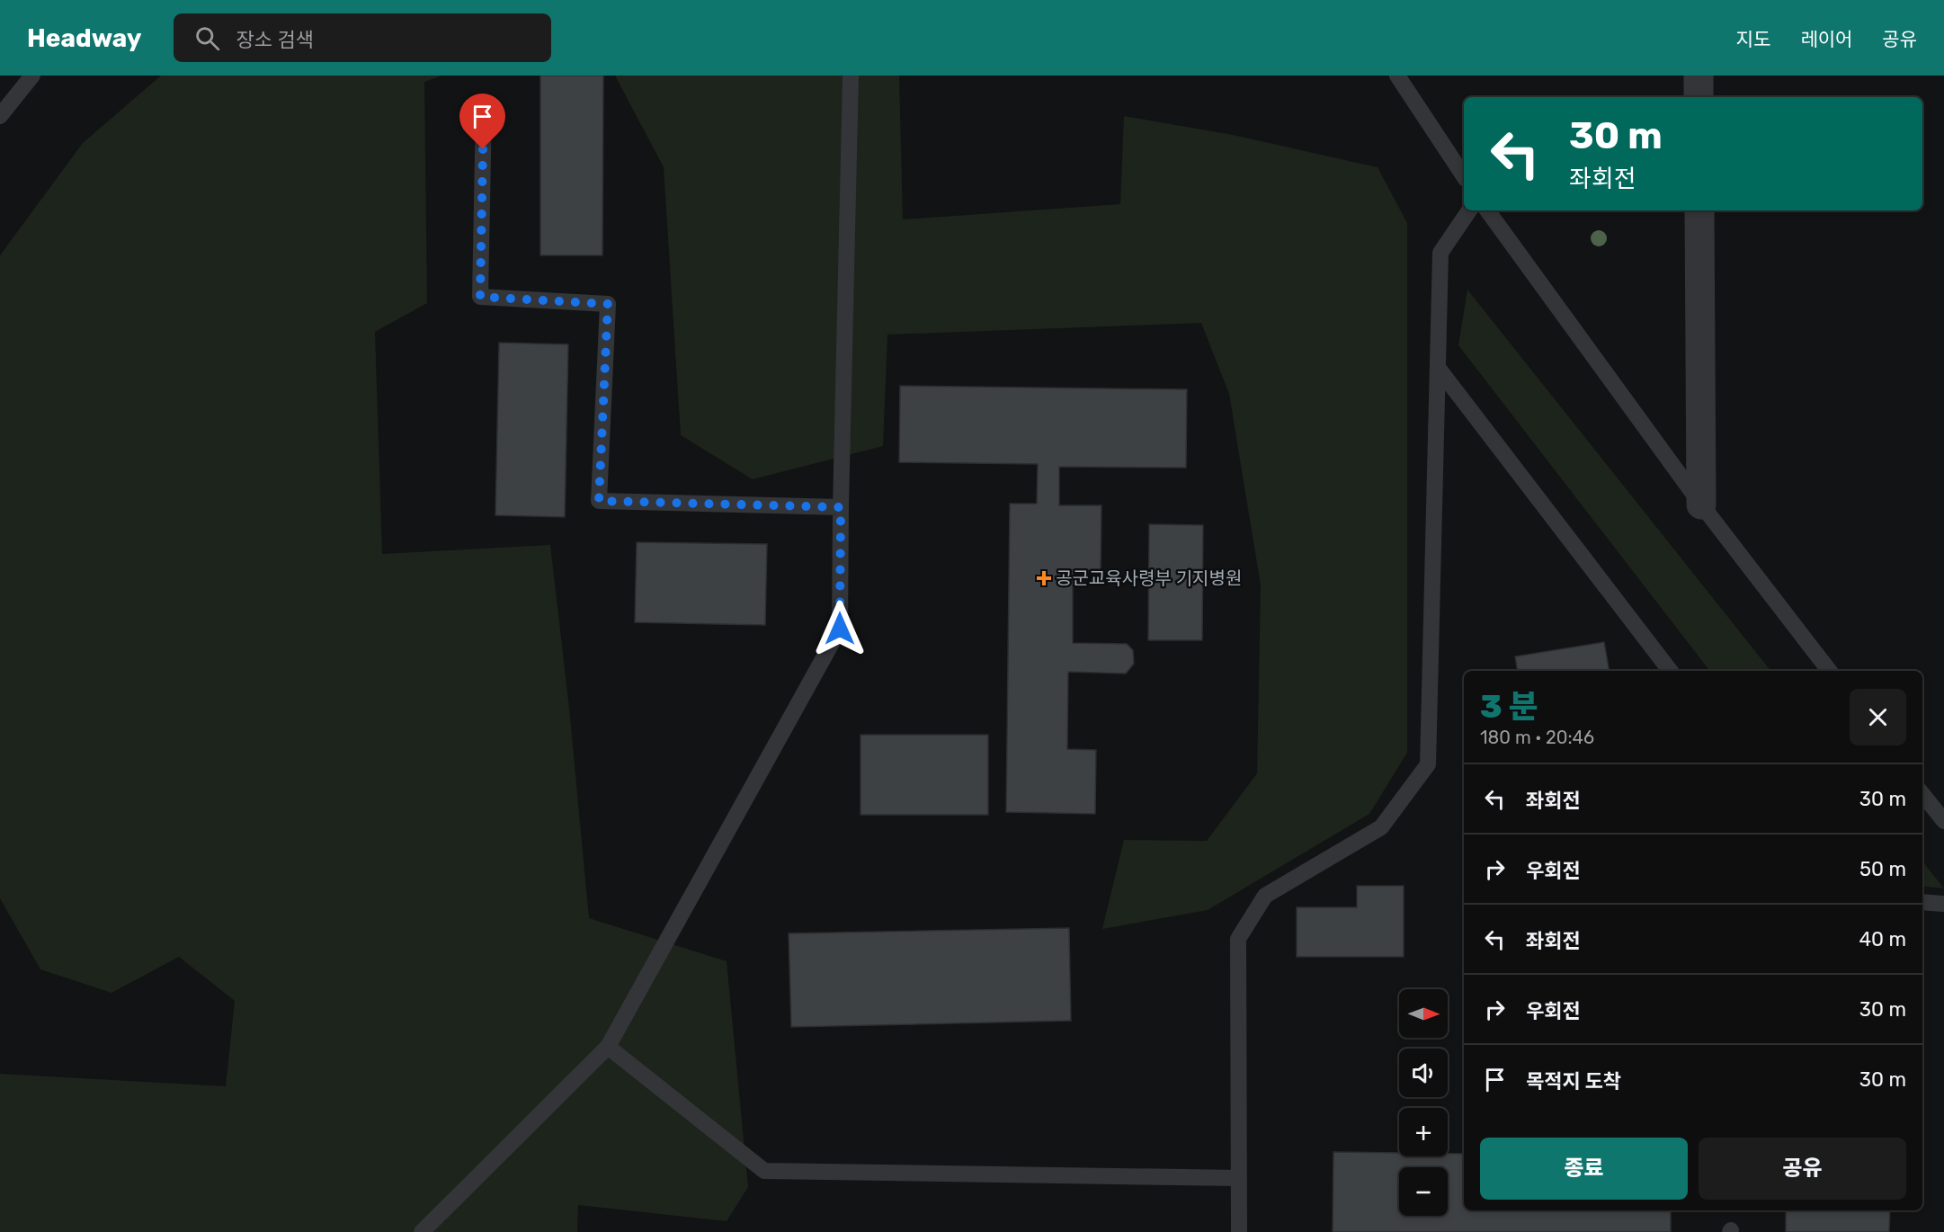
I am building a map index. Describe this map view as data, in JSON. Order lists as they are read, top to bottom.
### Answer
{
  "places": {
    "health": ["공군교육사령부 기지병원"]
  },
  "north": "right",
  "page": {
    "header": "Headway",
    "search": "장소 검색",
    "nav": ["지도", "레이어", "공유"],
    "turn": ["30 m", "좌회전"],
    "heading": ["3 분", "180 m · 20:46"],
    "list": [
      {
        "name": "좌회전",
        "value": "30 m"
      },
      {
        "name": "우회전",
        "value": "50 m"
      },
      {
        "name": "좌회전",
        "value": "40 m"
      },
      {
        "name": "우회전",
        "value": "30 m"
      },
      {
        "name": "목적지 도착",
        "value": "30 m"
      }
    ],
    "map_buttons": ["+", "−"],
    "buttons": ["종료", "공유"]
  }
}
